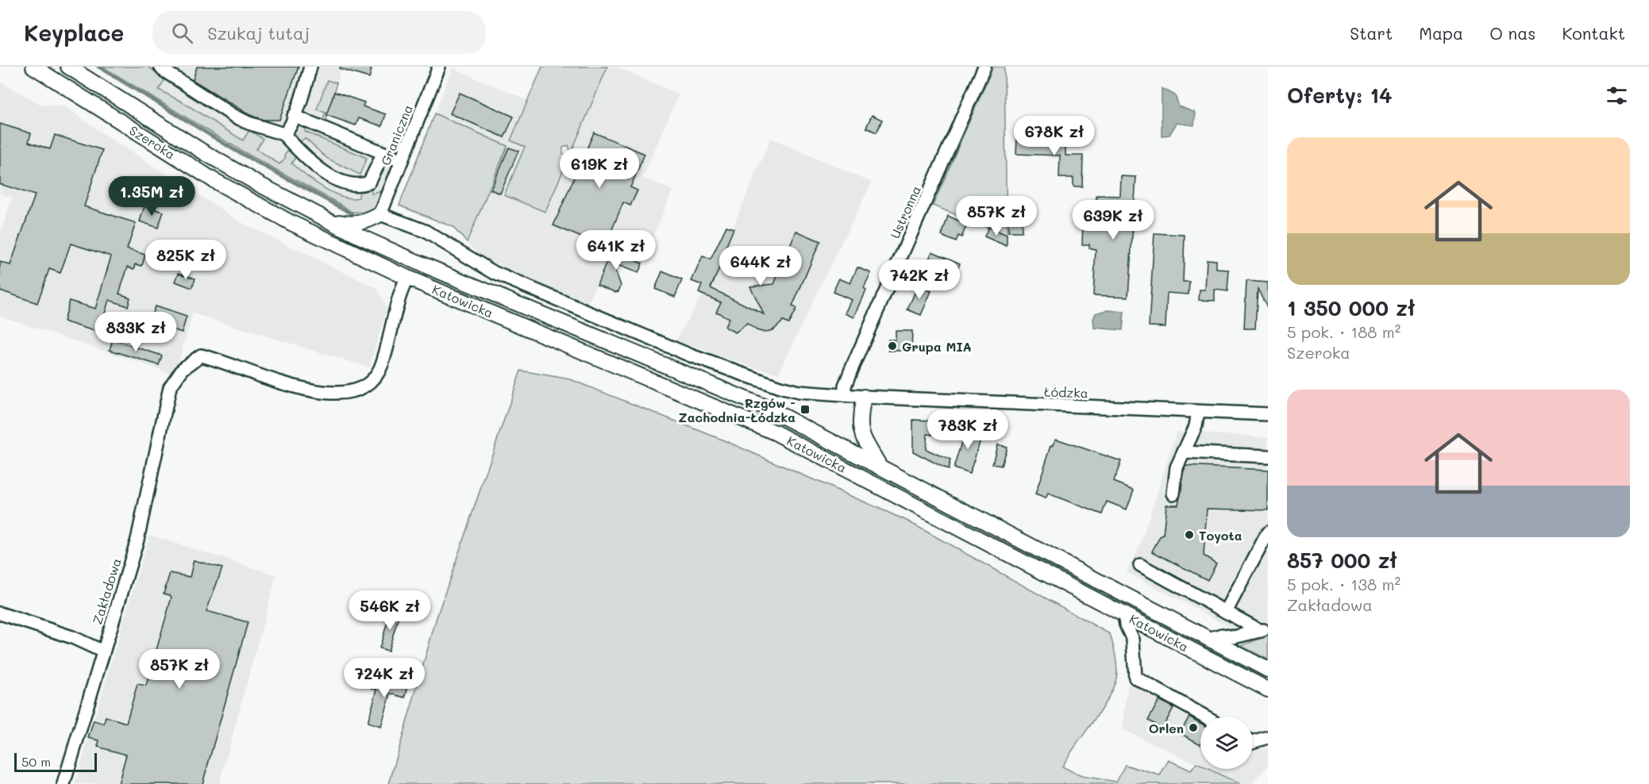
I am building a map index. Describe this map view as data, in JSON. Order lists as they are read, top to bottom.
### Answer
{
  "streets": {
    "main road": ["Szeroka", "Katowicka"],
    "street": [
      "Graniczna",
      "Ustronna",
      "Łódzka",
      "Zakładowa"
    ]
  },
  "crossings": [
    ["Graniczna", "Łódzka"],
    ["Szeroka", "Katowicka"],
    ["Ustronna", "Łódzka"],
    ["Katowicka", "Zakładowa"]
  ],
  "places": {
    "other": ["Grupa MIA", "Toyota", "Orlen"],
    "transit": ["Rzgów - Zachodnia-Łódzka"]
  },
  "scale_bar": "50 m",
  "page": {
    "header": "Keyplace",
    "search": "Szukaj tutaj",
    "nav": [
      "Start",
      "Mapa",
      "O nas",
      "Kontakt"
    ],
    "heading": "Oferty: 14",
    "price": [
      "678K zł",
      "619K zł",
      "1.35M zł",
      "857K zł",
      "639K zł",
      "641K zł",
      "825K zł",
      "644K zł",
      "742K zł",
      "833K zł",
      "783K zł",
      "546K zł",
      "857K zł",
      "724K zł"
    ],
    "list": [
      {
        "name": "1 350 000 zł",
        "note": "5 pok. · 188 m² · Szeroka"
      },
      {
        "name": "857 000 zł",
        "note": "5 pok. · 138 m² · Zakładowa"
      }
    ],
    "scale": "50 m"
  }
}
